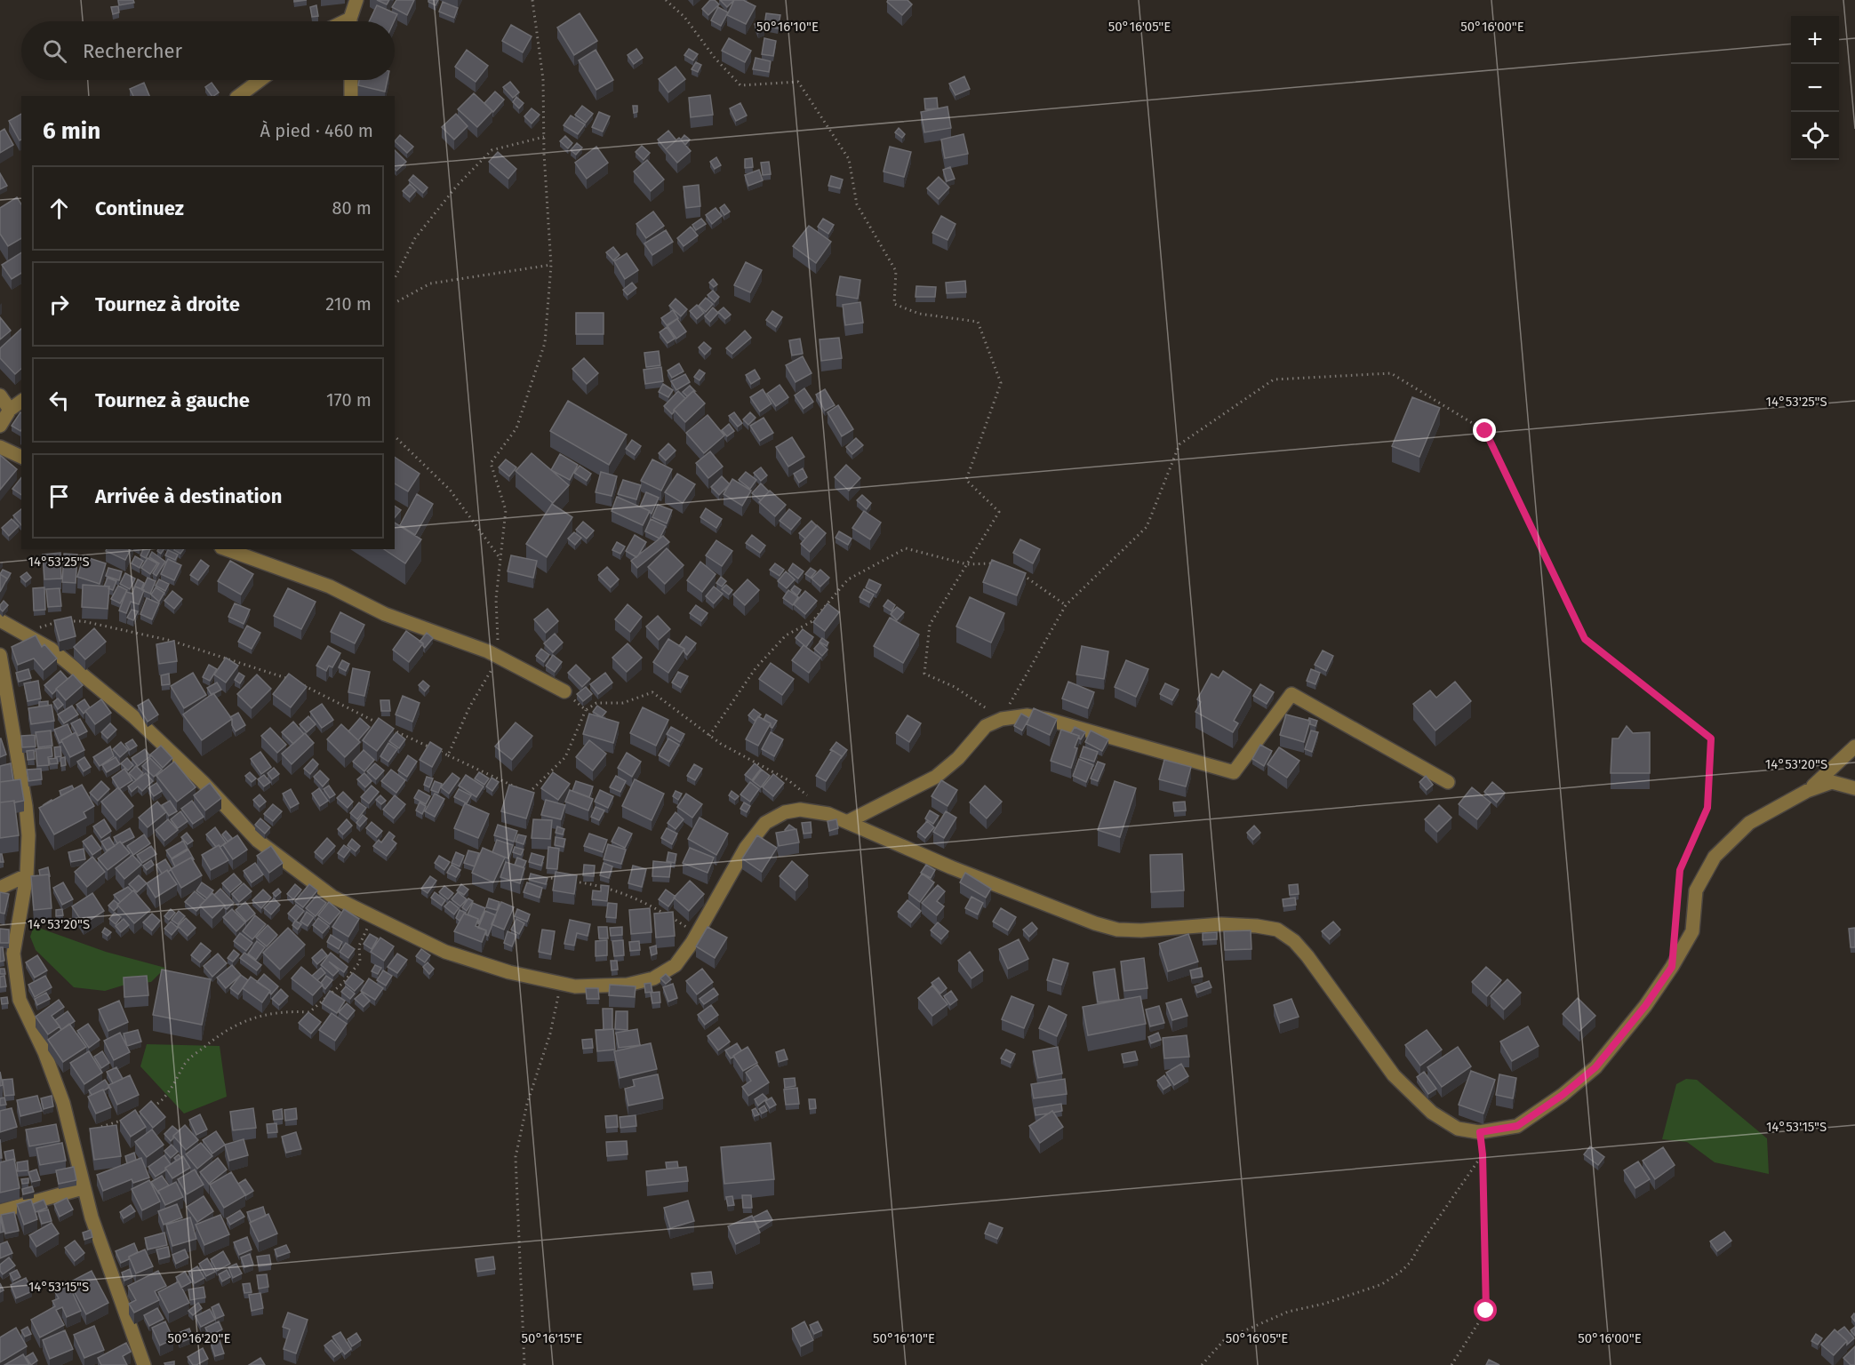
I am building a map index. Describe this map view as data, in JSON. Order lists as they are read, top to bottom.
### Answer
{
  "page": {
    "map_buttons": ["+", "−"],
    "search": "Rechercher",
    "heading": ["6 min", "À pied · 460 m"],
    "list": [
      ["Continuez", "80 m"],
      ["Tournez à droite", "210 m"],
      ["Tournez à gauche", "170 m"],
      "Arrivée à destination"
    ]
  },
  "coordinates": [
    "50°16'10\"E",
    "50°16'05\"E",
    "50°16'00\"E",
    "14°53'25\"S",
    "14°53'20\"S",
    "14°53'15\"S",
    "50°16'20\"E",
    "50°16'15\"E"
  ]
}
